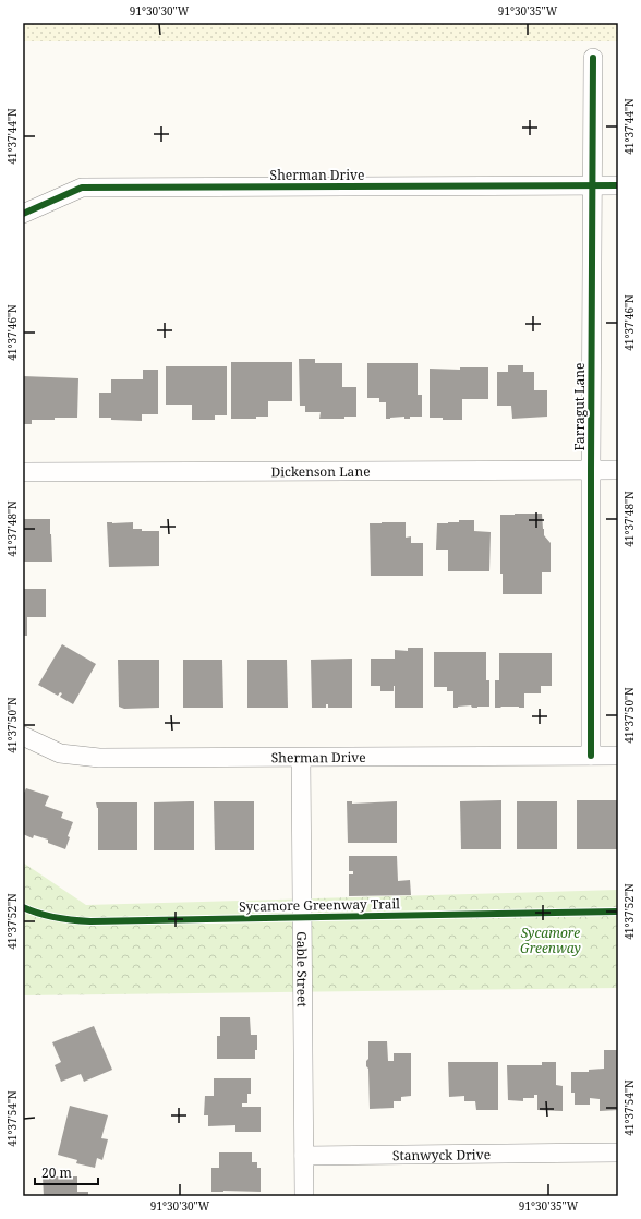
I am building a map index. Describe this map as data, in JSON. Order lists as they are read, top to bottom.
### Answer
{
  "streets": {
    "street": [
      "Sherman Drive",
      "Farragut Lane",
      "Dickenson Lane",
      "Gable Street",
      "Stanwyck Drive"
    ],
    "cycle path": ["Sycamore Greenway Trail"]
  },
  "crossings": [
    ["Sherman Drive", "Farragut Lane"],
    ["Sherman Drive", "Gable Street"],
    ["Farragut Lane", "Dickenson Lane"],
    ["Gable Street", "Stanwyck Drive"]
  ],
  "parks": ["Sycamore Greenway"],
  "scale_bar": "20 m",
  "coordinates": [
    "91°30'30\"W",
    "91°30'35\"W",
    "41°37'44\"N",
    "41°37'46\"N",
    "41°37'48\"N",
    "41°37'50\"N",
    "41°37'52\"N",
    "41°37'54\"N"
  ]
}
